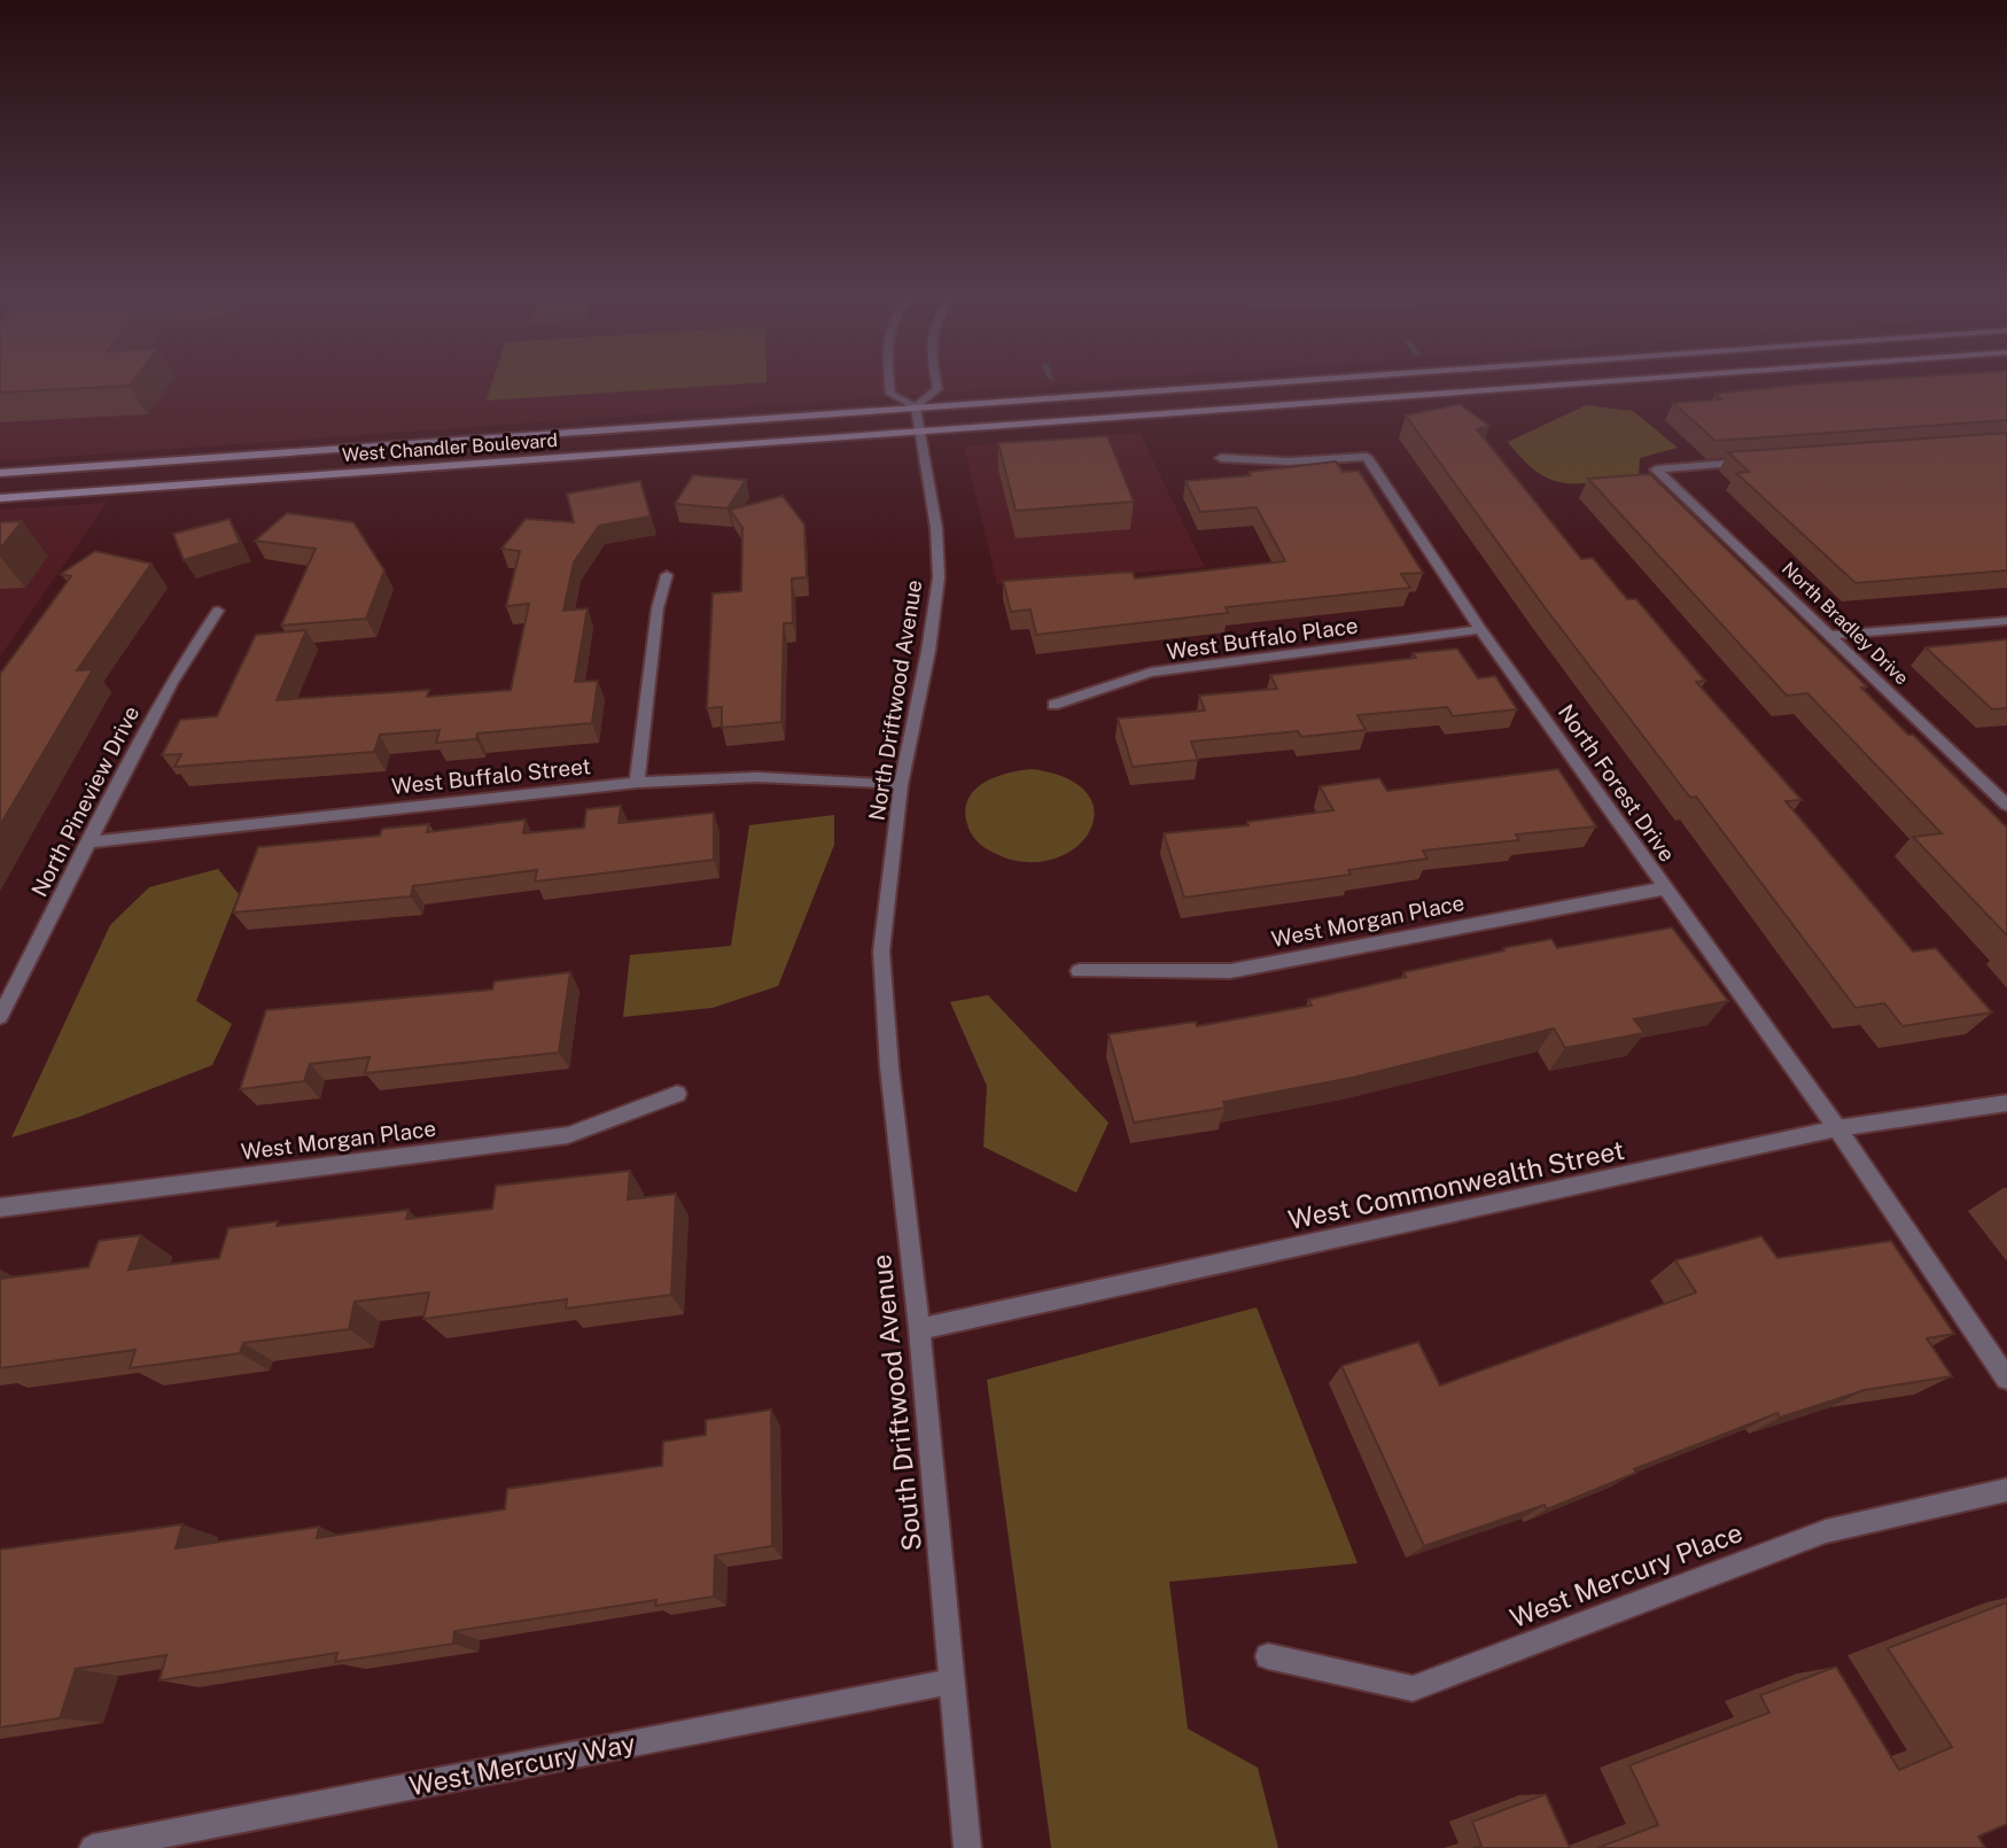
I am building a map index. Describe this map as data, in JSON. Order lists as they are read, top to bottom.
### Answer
{
  "streets": {
    "main road": ["West Chandler Boulevard"],
    "street": [
      "North Bradley Drive",
      "West Buffalo Place",
      "North Driftwood Avenue",
      "West Buffalo Street",
      "North Forest Drive",
      "North Pineview Drive",
      "West Morgan Place",
      "West Commonwealth Street",
      "South Driftwood Avenue",
      "West Mercury Place",
      "West Mercury Way"
    ]
  },
  "crossings": [
    ["West Chandler Boulevard", "North Driftwood Avenue"],
    ["West Buffalo Place", "North Forest Drive"],
    ["North Driftwood Avenue", "West Buffalo Street"],
    ["North Driftwood Avenue", "South Driftwood Avenue"],
    ["West Buffalo Street", "North Pineview Drive"],
    ["North Forest Drive", "West Morgan Place"],
    ["North Forest Drive", "West Commonwealth Street"],
    ["West Commonwealth Street", "South Driftwood Avenue"],
    ["South Driftwood Avenue", "West Mercury Way"]
  ]
}
